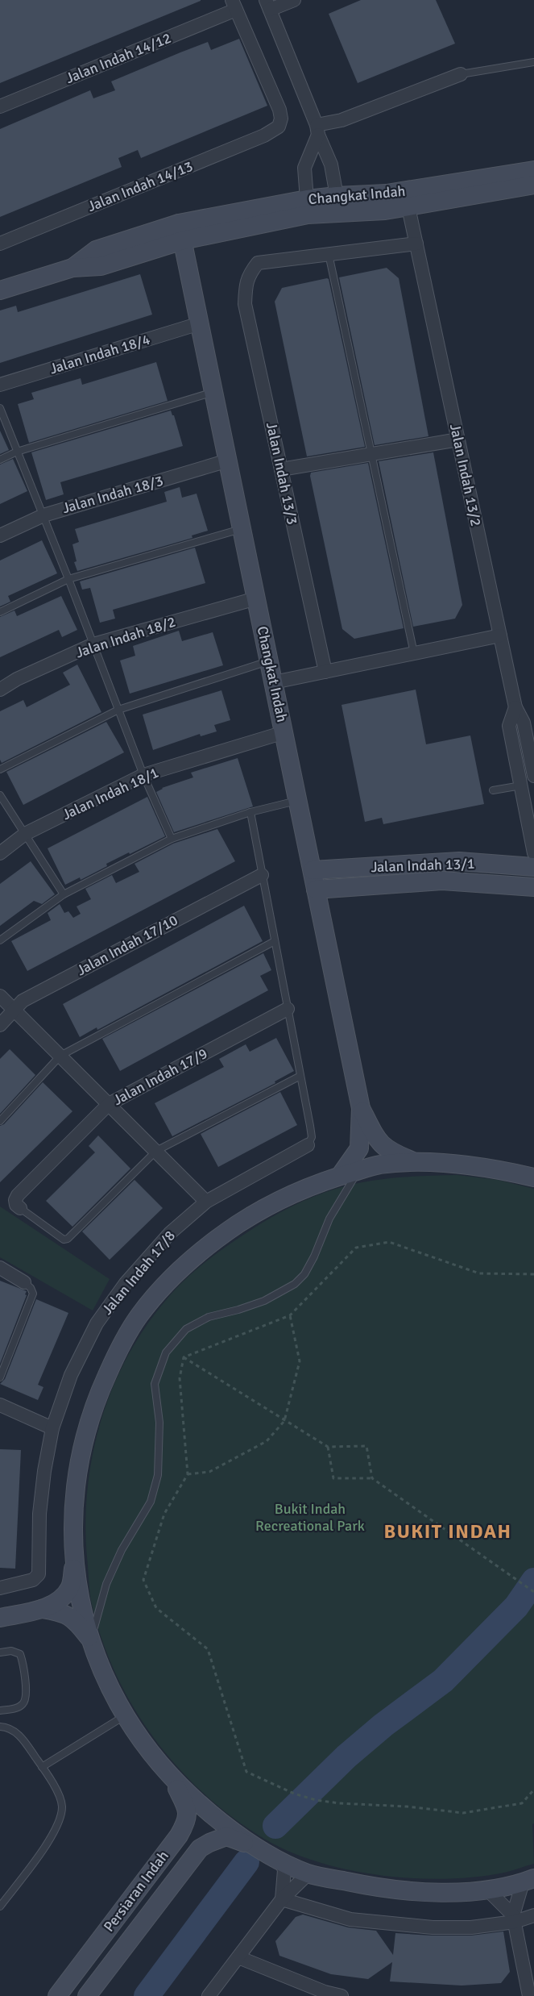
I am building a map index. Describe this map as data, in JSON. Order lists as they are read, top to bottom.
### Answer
{
  "streets": {
    "street": [
      "Jalan Indah 14/12",
      "Jalan Indah 14/13",
      "Changkat Indah",
      "Jalan Indah 18/4",
      "Jalan Indah 13/3",
      "Jalan Indah 13/2",
      "Jalan Indah 18/3",
      "Jalan Indah 18/2",
      "Jalan Indah 18/1",
      "Jalan Indah 13/1",
      "Jalan Indah 17/10",
      "Jalan Indah 17/9",
      "Jalan Indah 17/8",
      "Persiaran Indah"
    ]
  },
  "crossings": [
    ["Jalan Indah 14/12", "Jalan Indah 14/13"],
    ["Changkat Indah", "Jalan Indah 18/4"],
    ["Changkat Indah", "Jalan Indah 13/2"],
    ["Changkat Indah", "Jalan Indah 18/3"],
    ["Changkat Indah", "Jalan Indah 18/2"],
    ["Changkat Indah", "Jalan Indah 18/1"],
    ["Changkat Indah", "Jalan Indah 13/1"]
  ],
  "districts": ["BUKIT INDAH"],
  "parks": ["Bukit Indah Recreational Park"]
}
